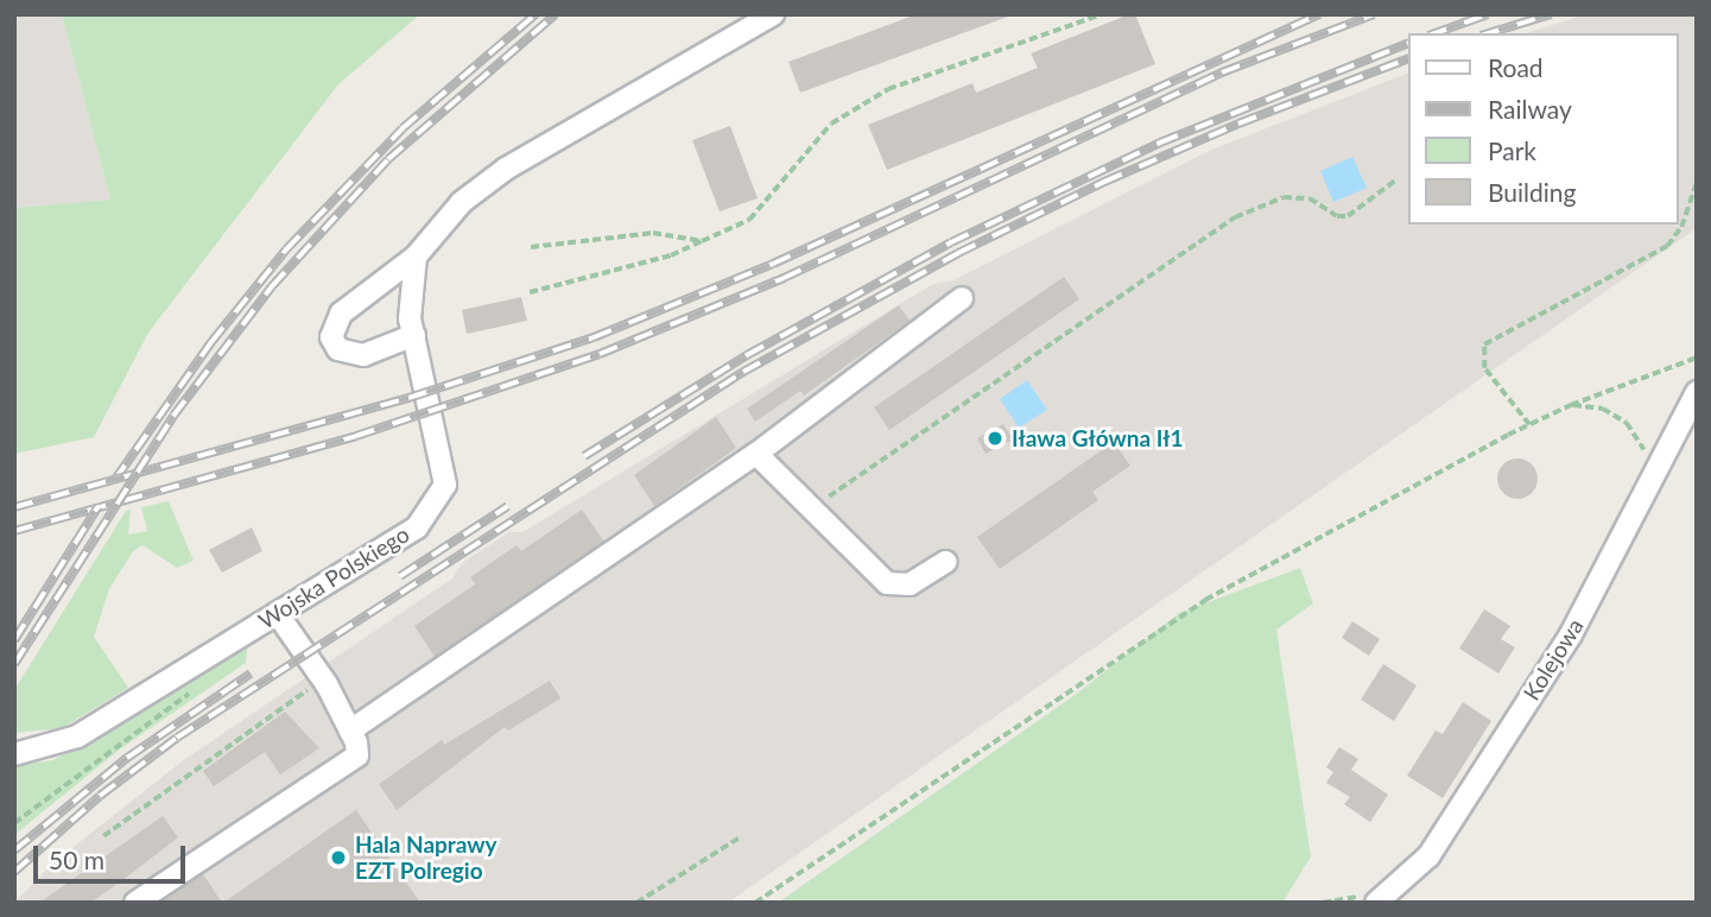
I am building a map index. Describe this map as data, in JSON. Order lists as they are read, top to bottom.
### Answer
{
  "streets": {
    "street": ["Wojska Polskiego", "Kolejowa"]
  },
  "places": ["Iława Główna Ił1", "Hala Naprawy EZT Polregio"],
  "legend": [
    "Road",
    "Railway",
    "Park",
    "Building"
  ],
  "scale_bar": "50 m"
}
